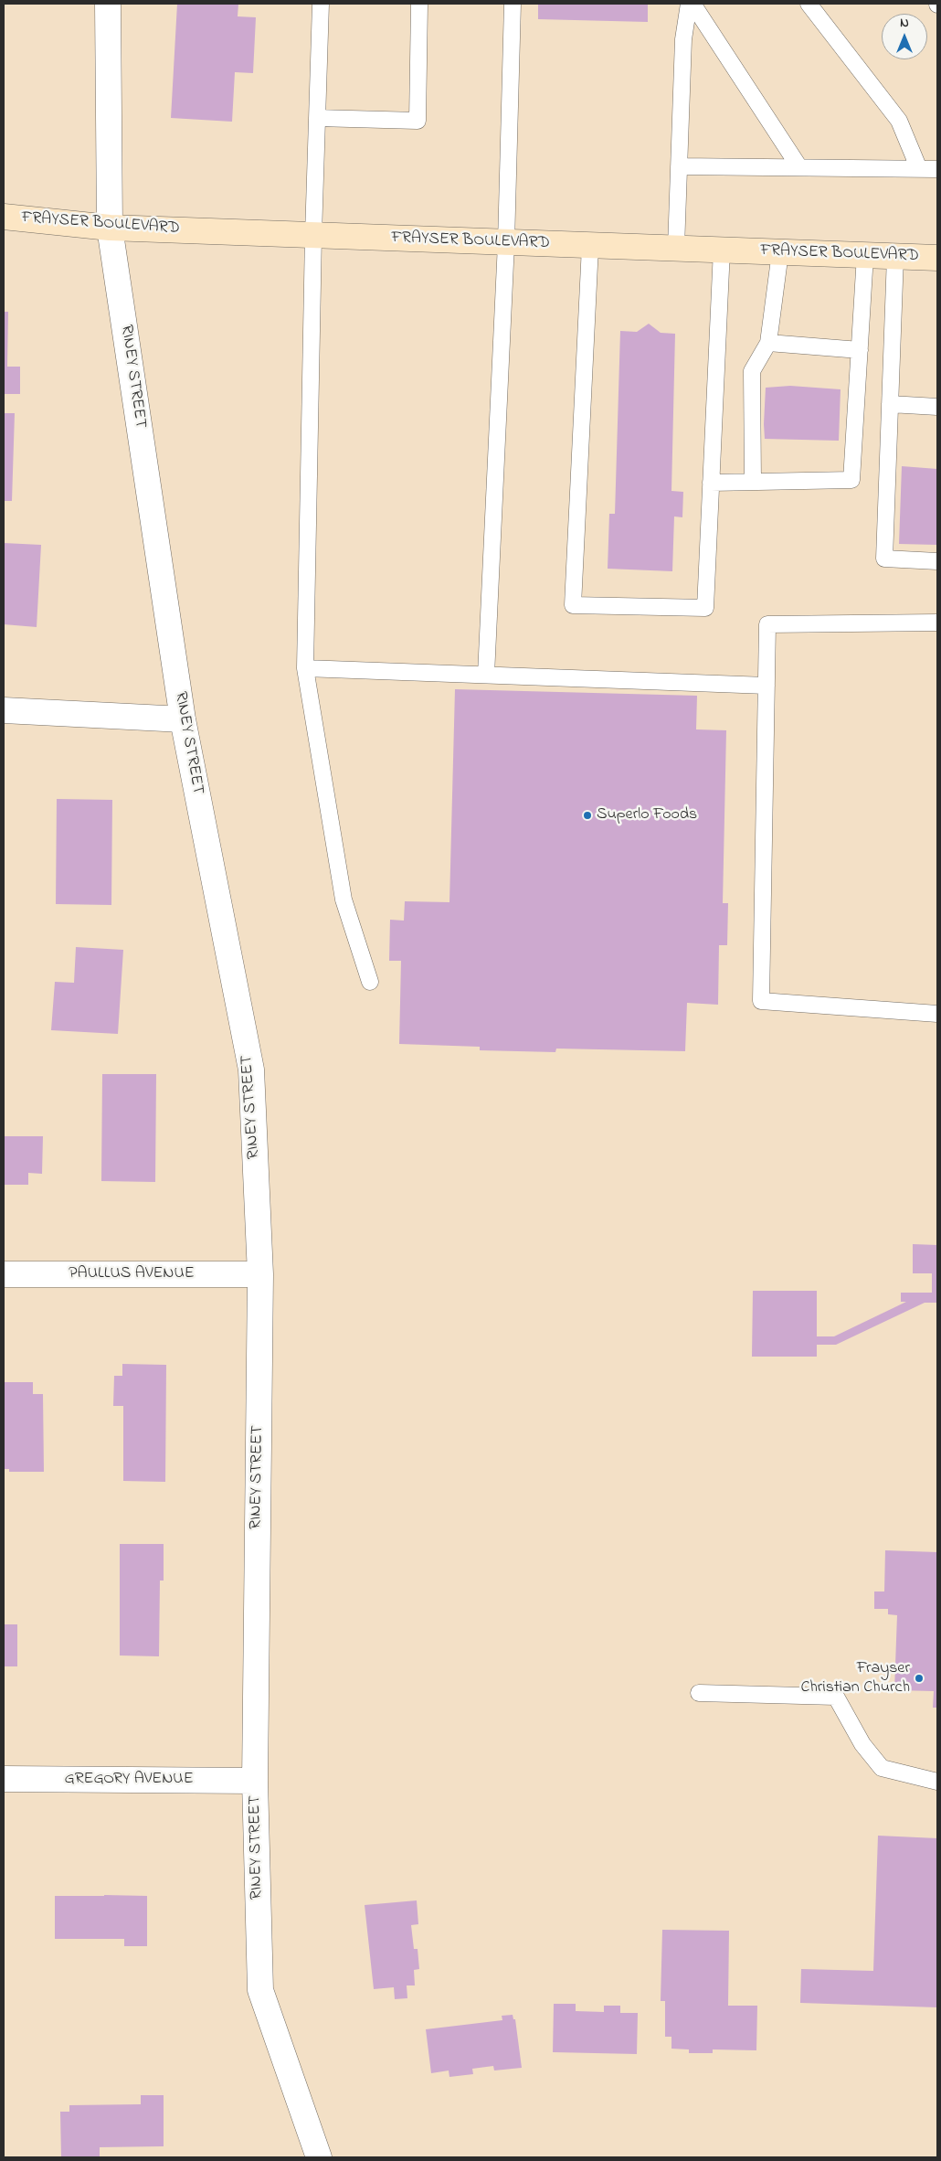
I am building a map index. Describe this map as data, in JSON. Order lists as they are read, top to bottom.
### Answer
{
  "streets": {
    "main road": ["FRAYSER BOULEVARD"],
    "street": ["RINEY STREET", "PAULLUS AVENUE", "GREGORY AVENUE"]
  },
  "crossings": [
    ["FRAYSER BOULEVARD", "RINEY STREET"],
    ["RINEY STREET", "PAULLUS AVENUE"],
    ["RINEY STREET", "GREGORY AVENUE"]
  ],
  "places": ["Superlo Foods", "Frayser Christian Church"],
  "north": "top"
}
